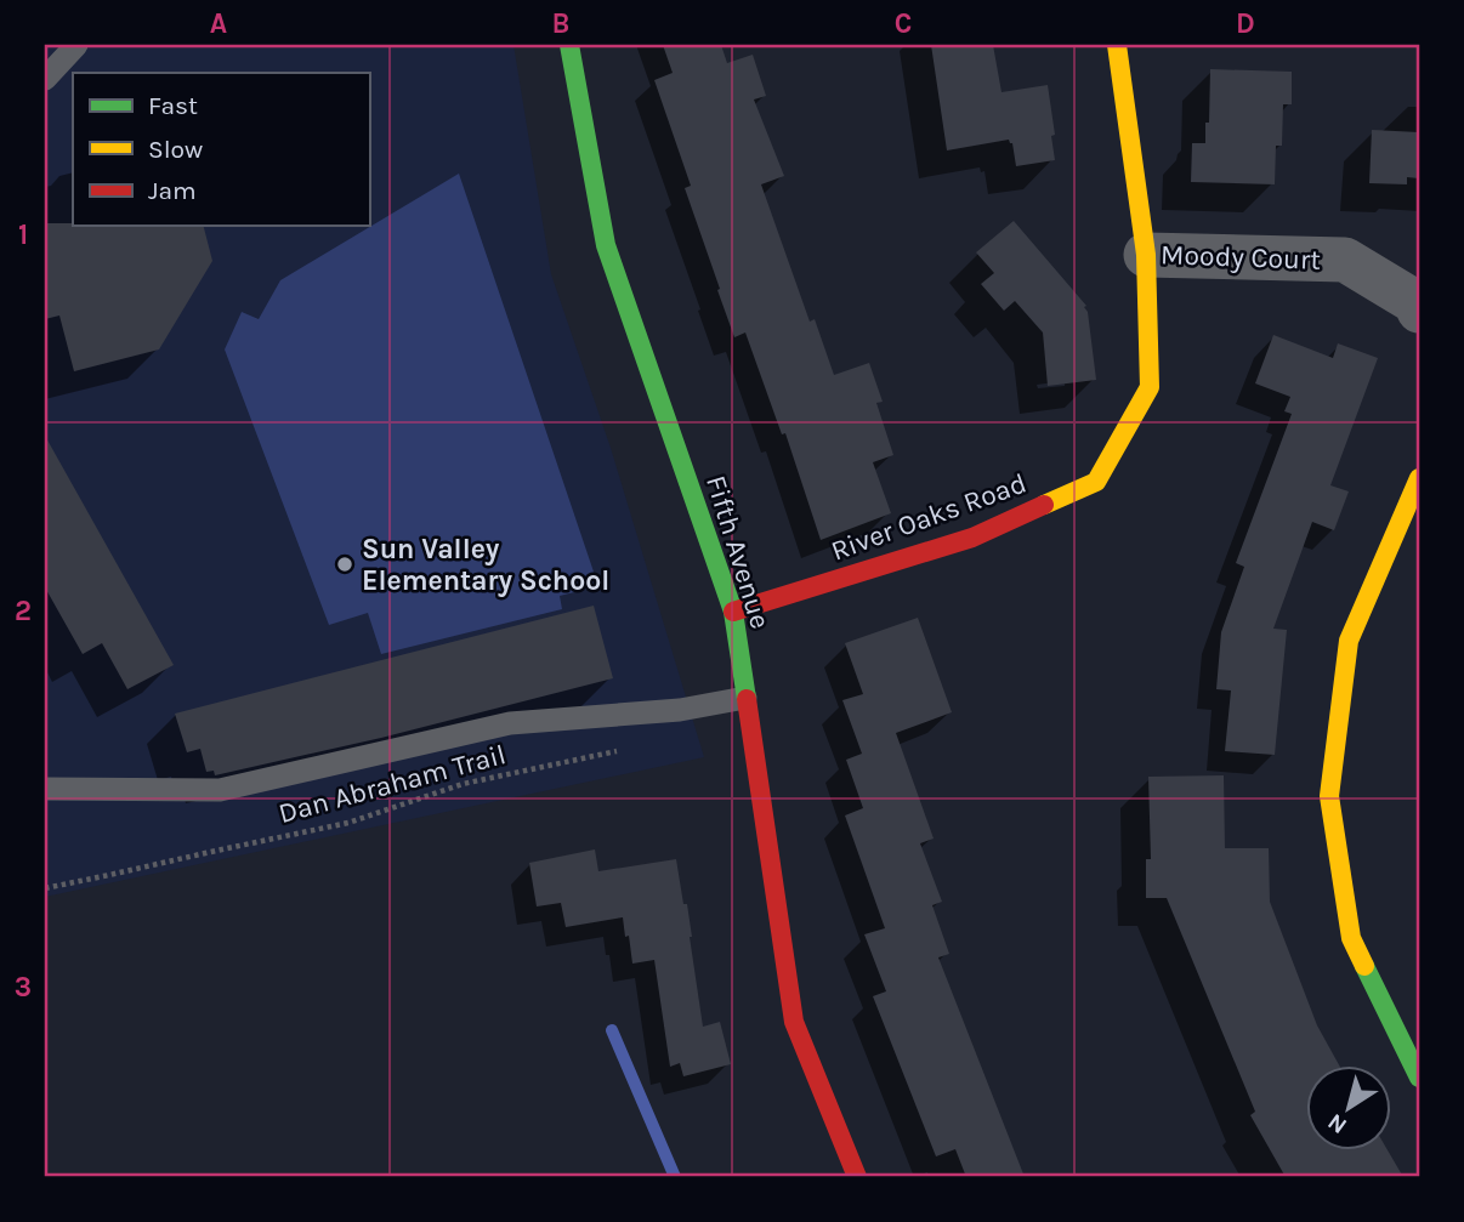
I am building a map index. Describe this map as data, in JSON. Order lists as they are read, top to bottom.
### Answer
{
  "streets": {
    "street": ["Moody Court", "River Oaks Road", "Fifth Avenue"],
    "path": ["Dan Abraham Trail"]
  },
  "crossings": [
    ["Moody Court", "River Oaks Road"],
    ["River Oaks Road", "Fifth Avenue"]
  ],
  "places": ["Sun Valley Elementary School"],
  "legend": ["Fast", "Slow", "Jam"],
  "north": "bottom left",
  "grid": {
    "columns": [
      "A",
      "B",
      "C",
      "D"
    ],
    "rows": ["1", "2", "3"]
  }
}
